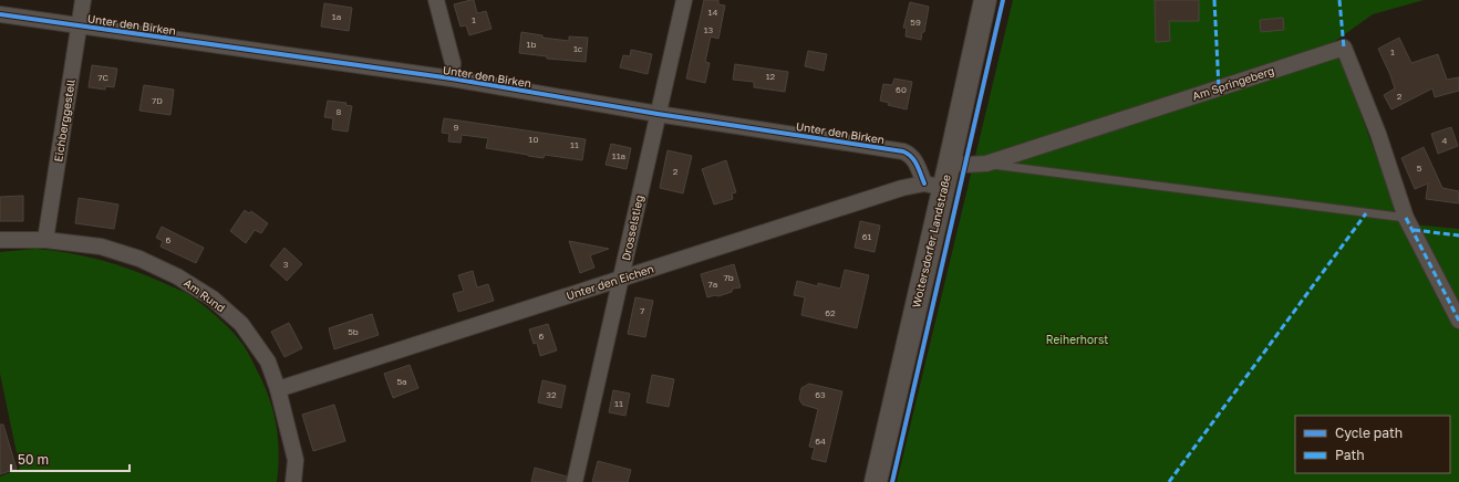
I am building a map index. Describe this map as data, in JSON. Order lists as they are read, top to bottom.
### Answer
{
  "streets": {
    "main road": ["Woltersdorfer Landstraße"],
    "street": [
      "Unter den Birken",
      "Am Springeberg",
      "Eichberggestell",
      "Drosselstieg",
      "Unter den Eichen",
      "Am Rund"
    ]
  },
  "crossings": [
    ["Unter den Birken", "Eichberggestell"],
    ["Unter den Birken", "Drosselstieg"],
    ["Unter den Birken", "Woltersdorfer Landstraße"],
    ["Unter den Birken", "Unter den Eichen"],
    ["Am Springeberg", "Woltersdorfer Landstraße"],
    ["Eichberggestell", "Am Rund"],
    ["Drosselstieg", "Unter den Eichen"],
    ["Woltersdorfer Landstraße", "Unter den Eichen"],
    ["Unter den Eichen", "Am Rund"]
  ],
  "parks": ["Reiherhorst"],
  "house_numbers": [
    "14",
    "1a",
    "1",
    "59",
    "13",
    "1b",
    "1c",
    "1",
    "12",
    "7C",
    "60",
    "2",
    "7D",
    "8",
    "9",
    "10",
    "4",
    "11",
    "11a",
    "5",
    "2",
    "61",
    "6",
    "3",
    "7b",
    "7a",
    "7",
    "62",
    "5b",
    "6",
    "5a",
    "32",
    "63",
    "11",
    "64"
  ],
  "legend": ["Cycle path", "Path"],
  "scale_bar": "50 m"
}
